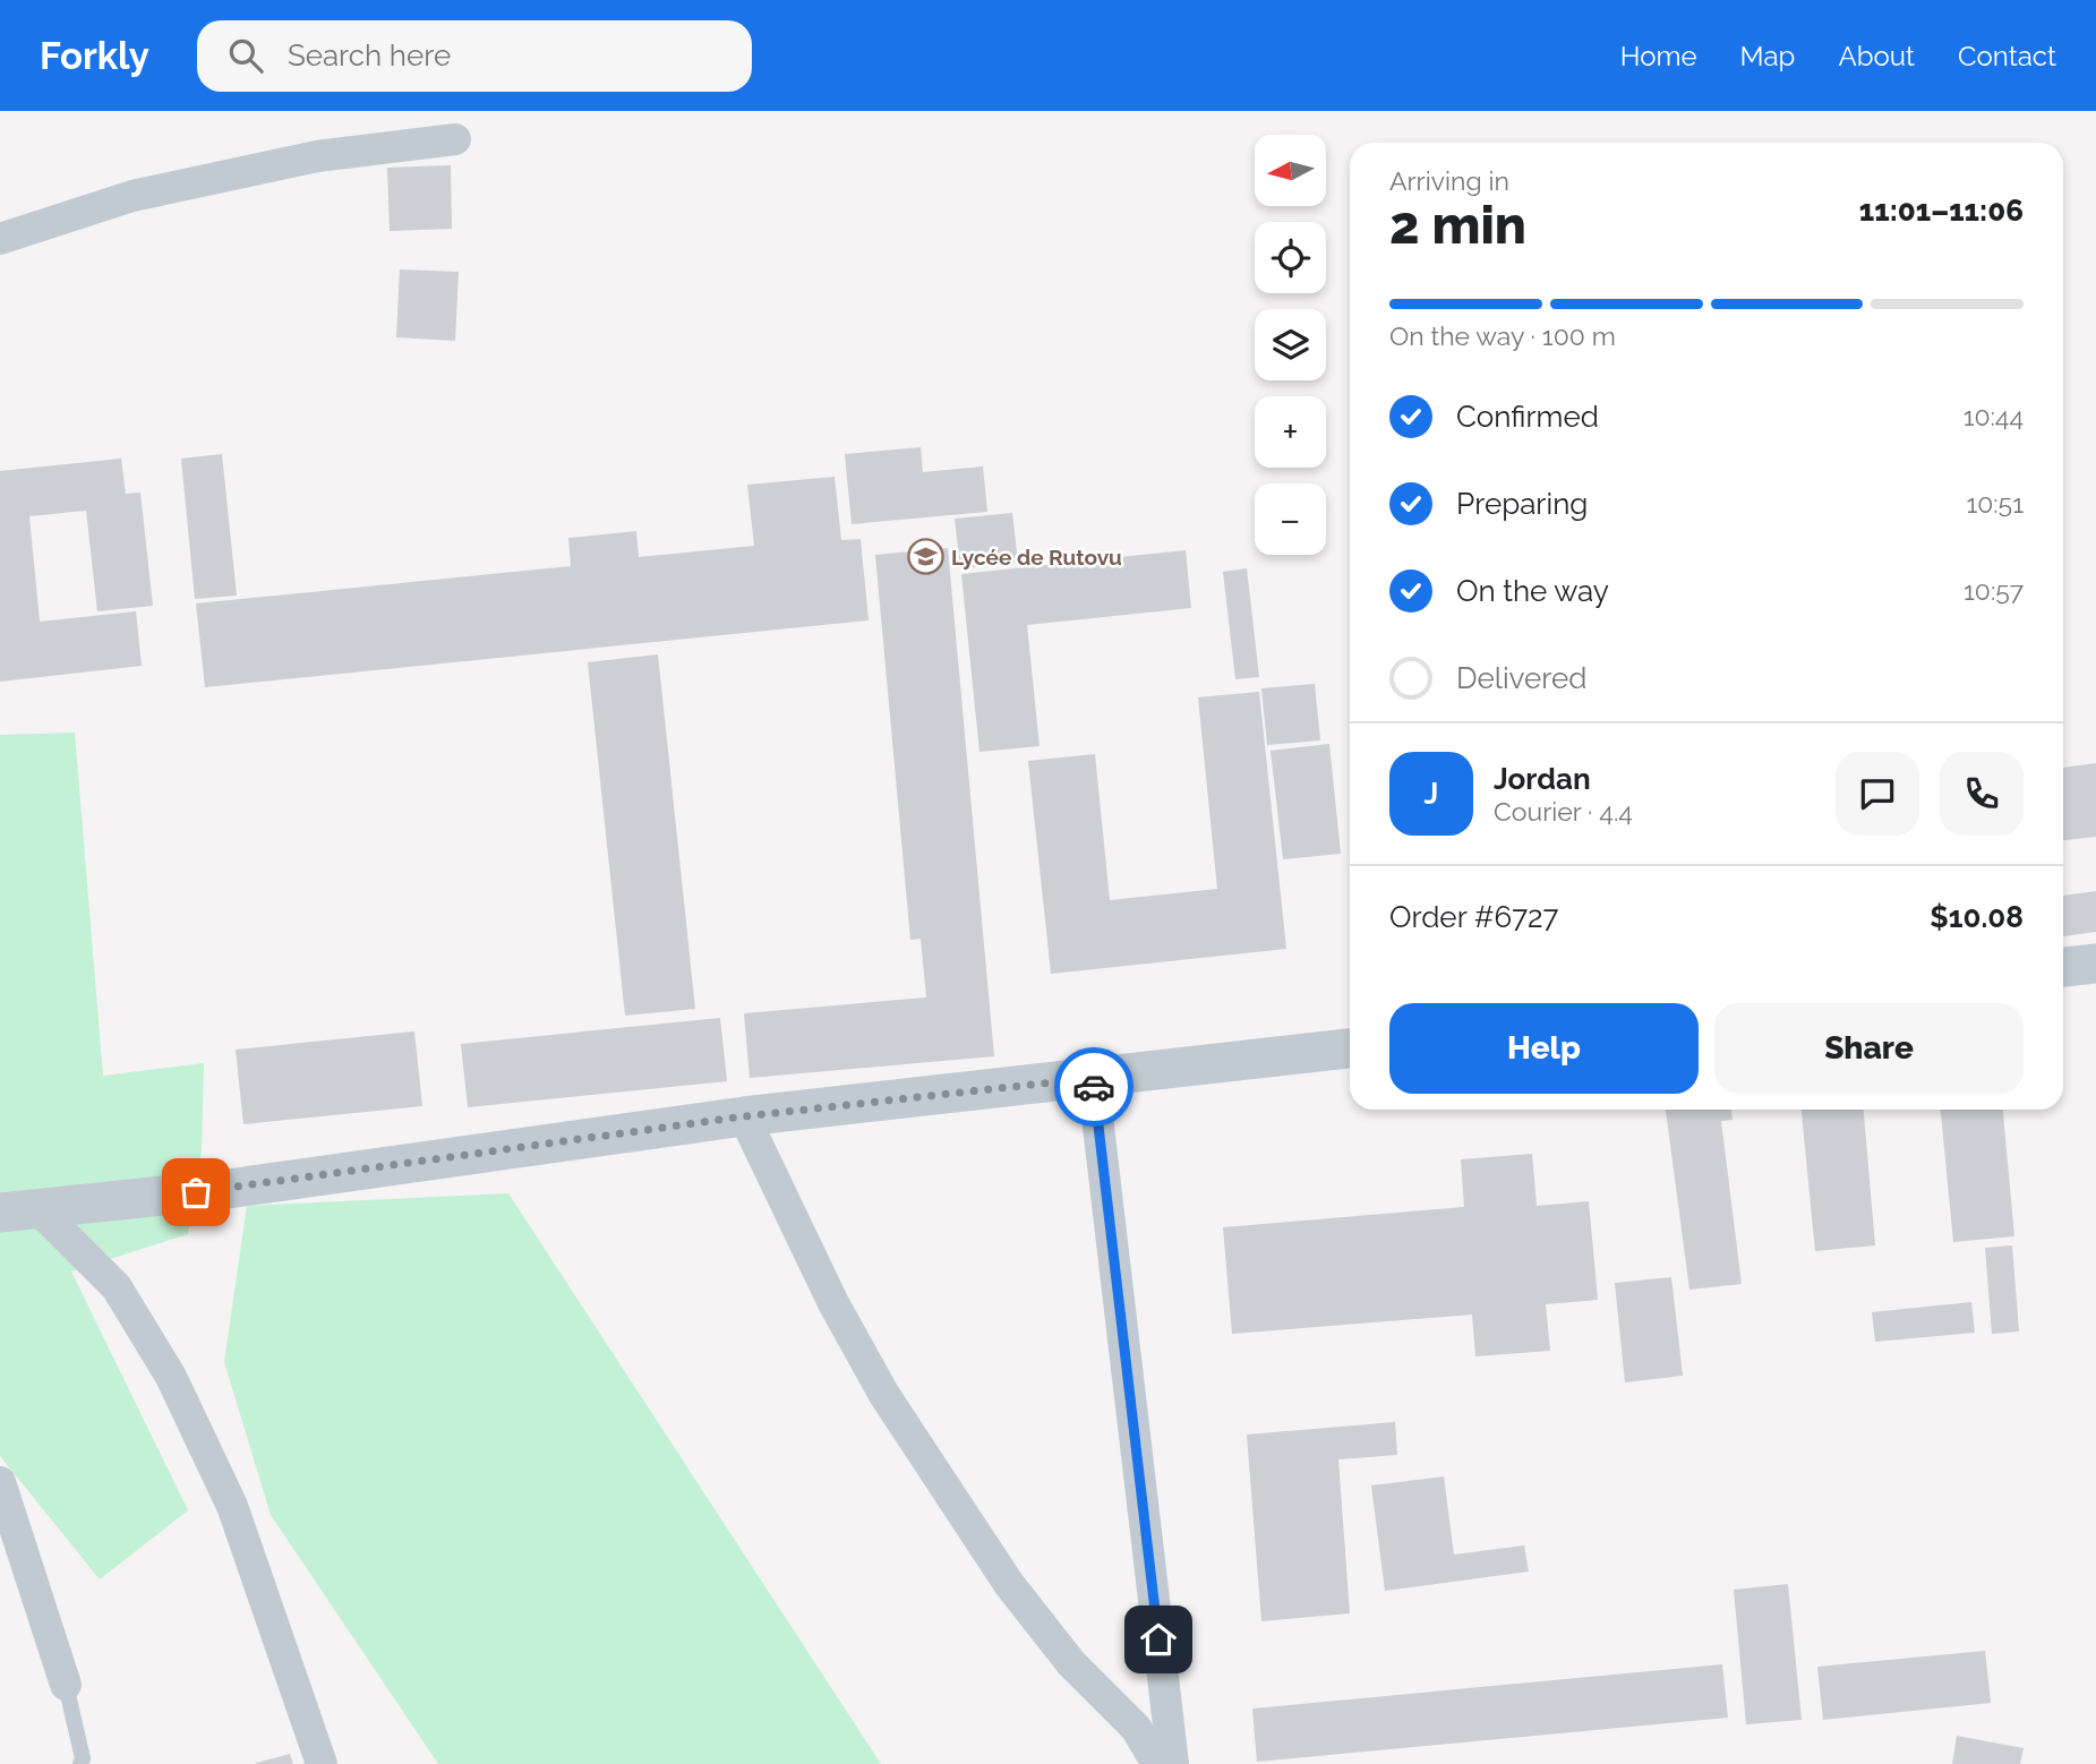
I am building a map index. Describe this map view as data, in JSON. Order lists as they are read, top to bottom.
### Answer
{
  "places": {
    "school or university": ["Lycée de Rutovu"]
  },
  "north": "left",
  "page": {
    "header": "Forkly",
    "search": "Search here",
    "nav": [
      "Home",
      "Map",
      "About",
      "Contact"
    ],
    "map_buttons": ["+", "−"],
    "heading": ["2 min", "Arriving in", "11:01–11:06"],
    "panel": [
      "Jordan",
      "Courier · 4.4",
      "Order #6727",
      "$10.08"
    ],
    "bar": "On the way · 100 m",
    "list": [
      ["Confirmed", "10:44"],
      ["Preparing", "10:51"],
      ["On the way", "10:57"],
      "Delivered"
    ],
    "round": "J",
    "buttons": ["Help", "Share"]
  }
}
